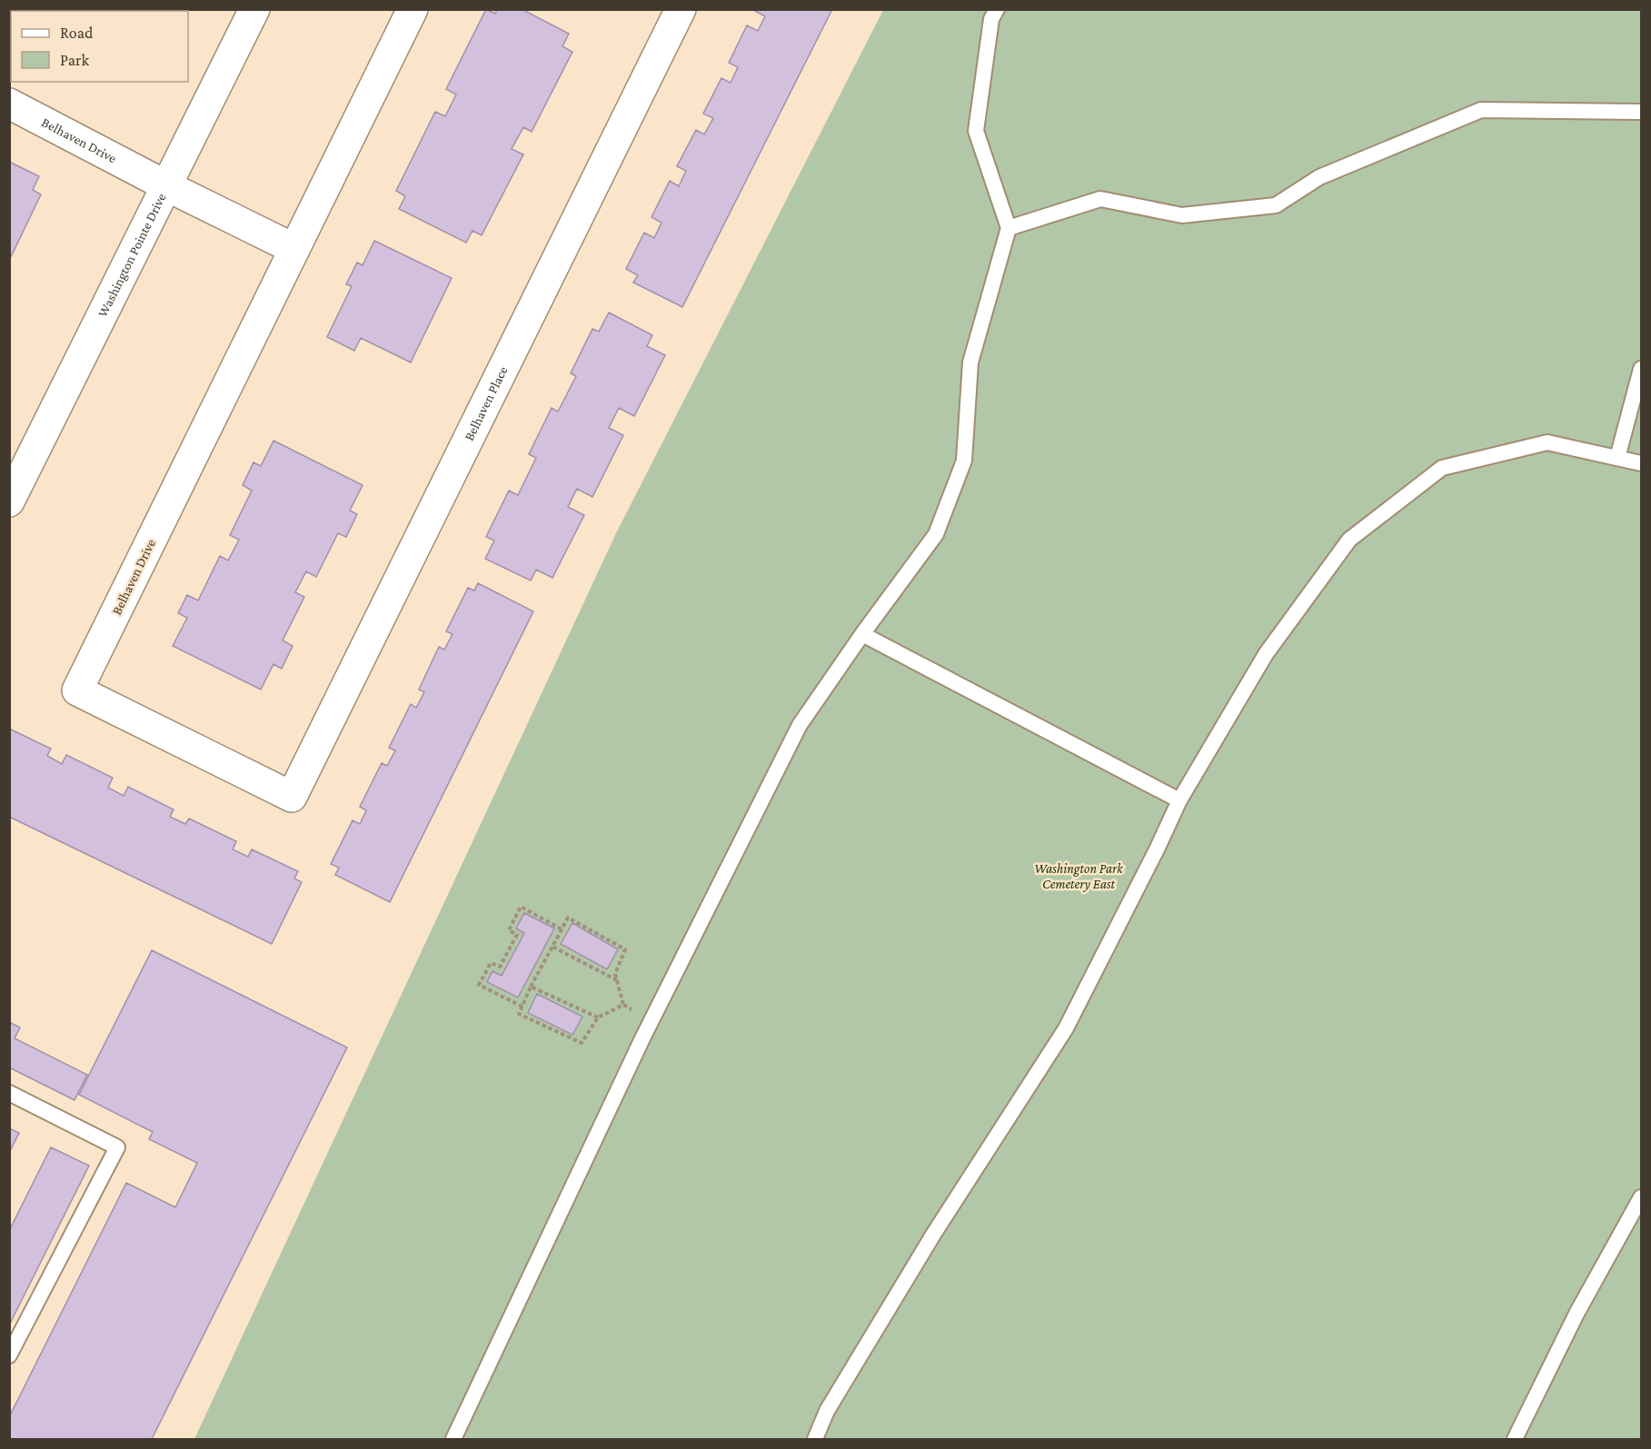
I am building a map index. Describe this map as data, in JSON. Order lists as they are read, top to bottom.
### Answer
{
  "streets": {
    "street": ["Belhaven Drive", "Washington Pointe Drive", "Belhaven Place"]
  },
  "crossings": [
    ["Belhaven Drive", "Washington Pointe Drive"],
    ["Belhaven Drive", "Belhaven Place"]
  ],
  "parks": ["Washington Park Cemetery East"],
  "legend": ["Road", "Park"]
}
